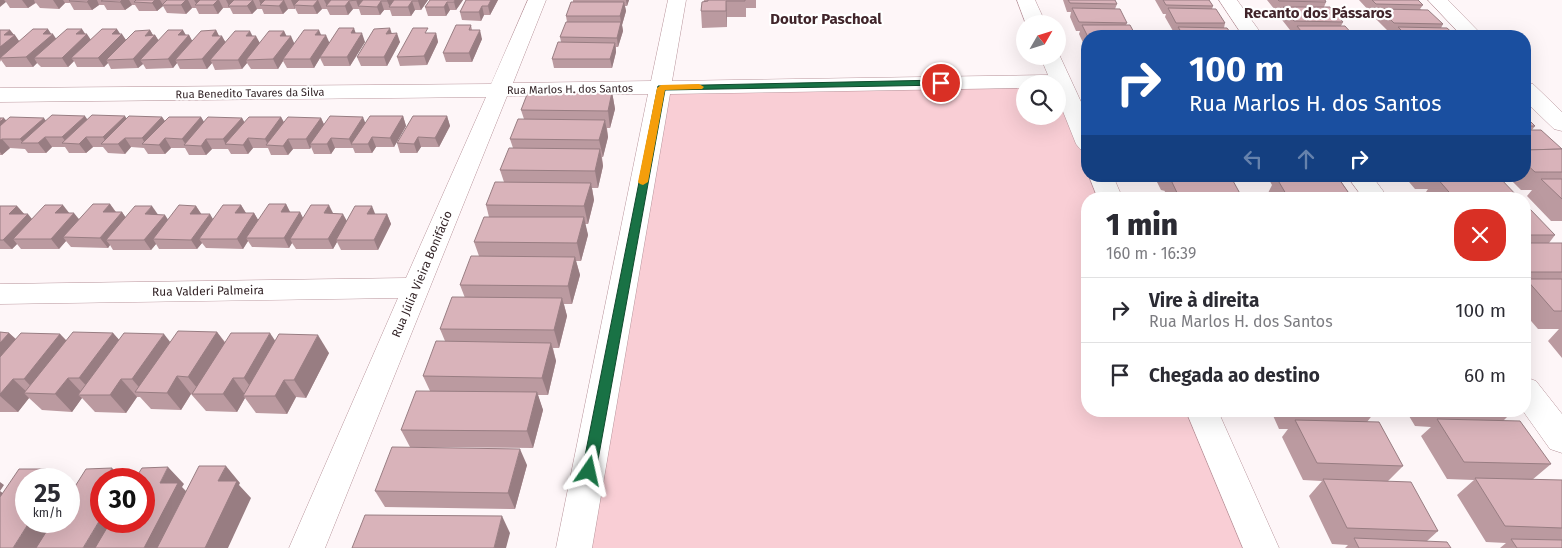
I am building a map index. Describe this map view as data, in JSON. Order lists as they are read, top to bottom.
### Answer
{
  "streets": {
    "street": [
      "Rua Marlos H. dos Santos",
      "Rua Benedito Tavares da Silva",
      "Rua Júlia Vieira Bonifácio",
      "Rua Valderi Palmeira"
    ]
  },
  "crossings": [
    ["Rua Marlos H. dos Santos", "Rua Benedito Tavares da Silva"],
    ["Rua Marlos H. dos Santos", "Rua Júlia Vieira Bonifácio"],
    ["Rua Benedito Tavares da Silva", "Rua Júlia Vieira Bonifácio"],
    ["Rua Júlia Vieira Bonifácio", "Rua Valderi Palmeira"]
  ],
  "districts": ["Recanto dos Pássaros", "Doutor Paschoal"],
  "north": "top right",
  "page": {
    "turn": ["100 m", "Rua Marlos H. dos Santos"],
    "heading": ["1 min", "160 m · 16:39"],
    "list": [
      {
        "name": "Vire à direita",
        "note": "Rua Marlos H. dos Santos",
        "value": "100 m"
      },
      {
        "name": "Chegada ao destino",
        "value": "60 m"
      }
    ],
    "speed": "25 km/h",
    "limit": "30"
  }
}
